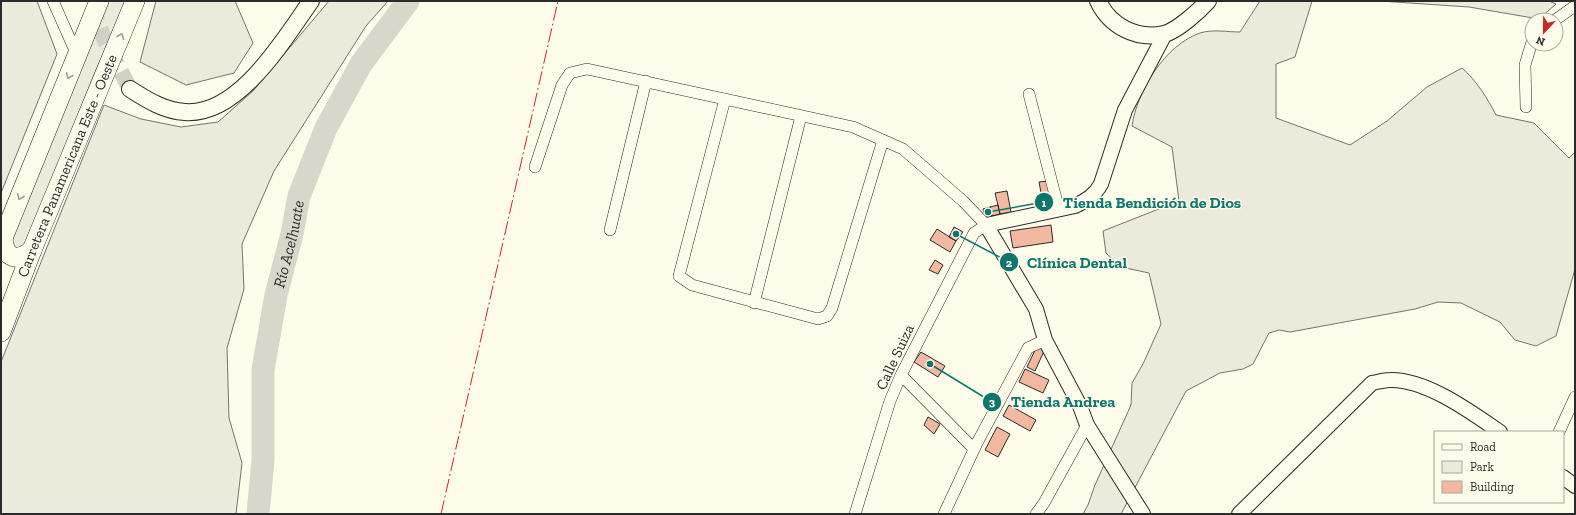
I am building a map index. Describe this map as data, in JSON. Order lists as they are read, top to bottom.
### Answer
{
  "streets": {
    "highway": ["Carretera Panamericana Este - Oeste"],
    "street": ["Calle Suiza"]
  },
  "water": ["Río Acelhuate"],
  "places": ["Tienda Bendición de Dios", "Clínica Dental", "Tienda Andrea"],
  "legend": ["Road", "Park", "Building"],
  "north": "bottom"
}
